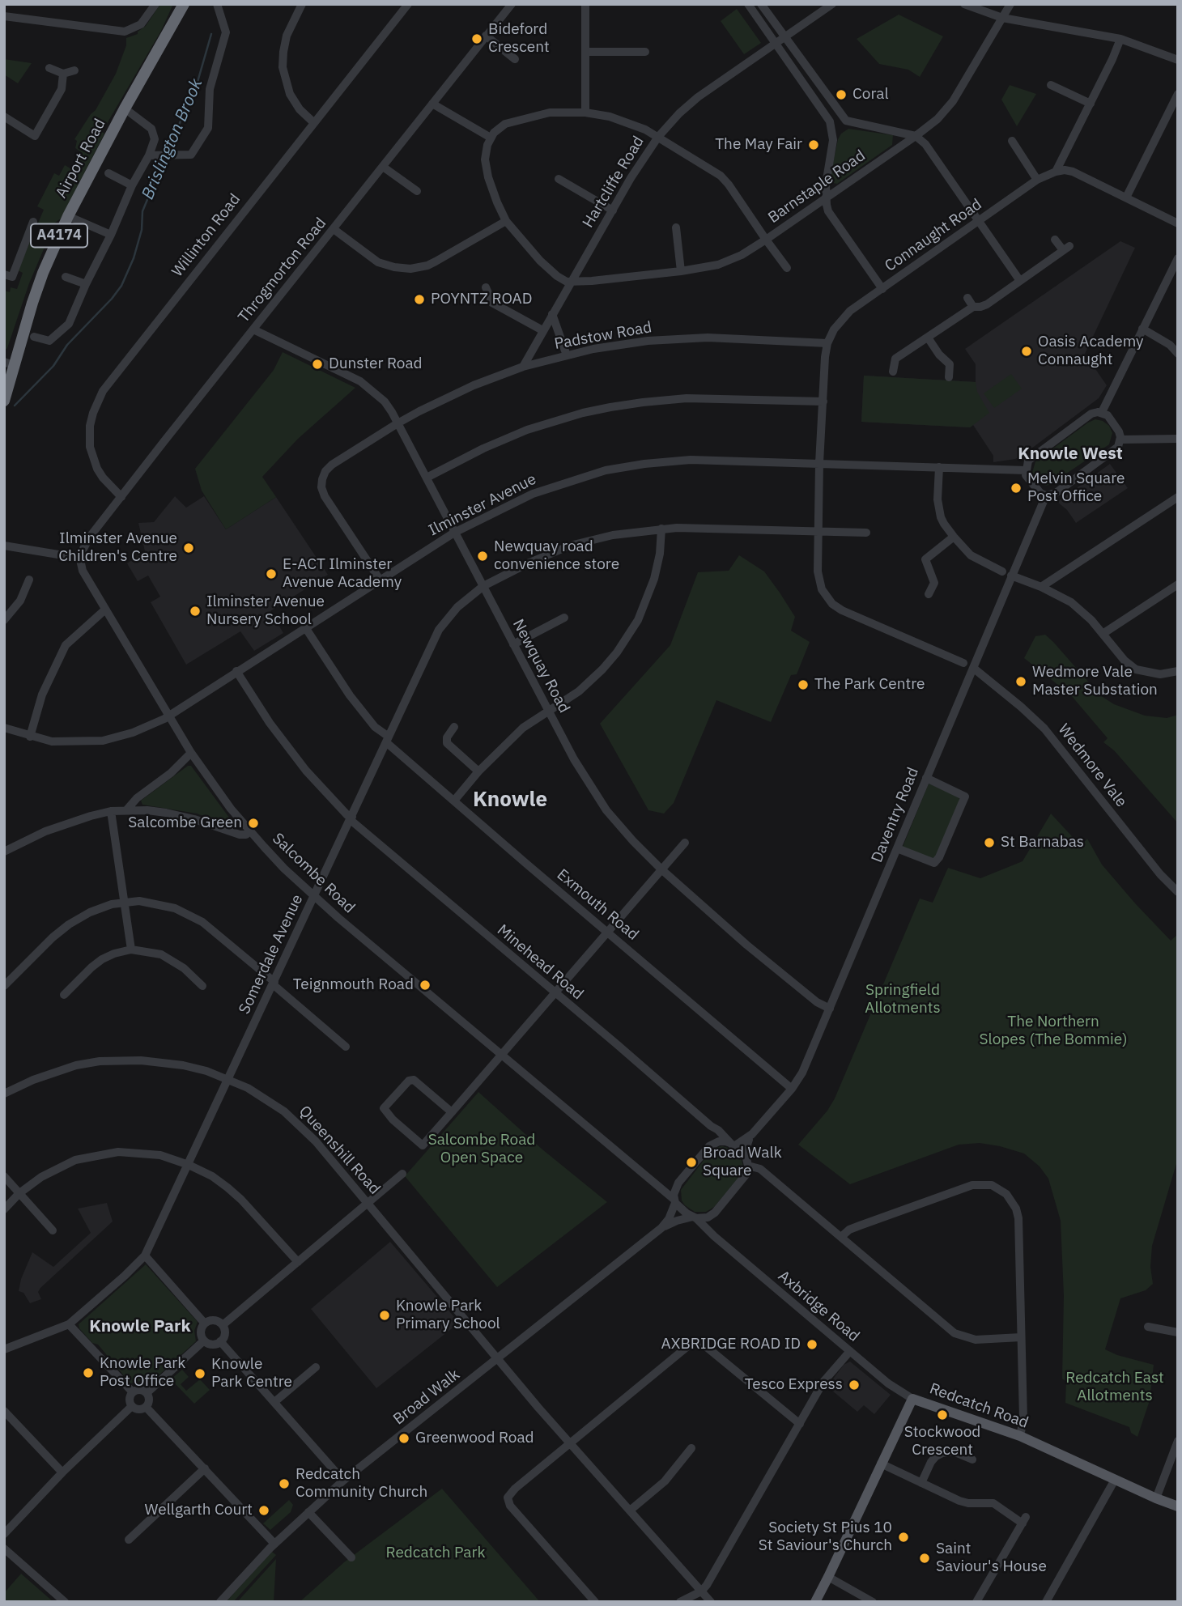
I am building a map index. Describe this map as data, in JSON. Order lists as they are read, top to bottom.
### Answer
{
  "streets": {
    "highway": ["Airport Road", "A4174"],
    "main road": ["Redcatch Road"],
    "street": [
      "Hartcliffe Road",
      "Barnstaple Road",
      "Willinton Road",
      "Connaught Road",
      "Throgmorton Road",
      "Padstow Road",
      "Ilminster Avenue",
      "Newquay Road",
      "Wedmore Vale",
      "Daventry Road",
      "Salcombe Road",
      "Exmouth Road",
      "Somerdale Avenue",
      "Minehead Road",
      "Queenshill Road",
      "Axbridge Road",
      "Broad Walk"
    ]
  },
  "crossings": [
    ["Hartcliffe Road", "Barnstaple Road"],
    ["Hartcliffe Road", "Padstow Road"],
    ["Willinton Road", "Throgmorton Road"],
    ["Connaught Road", "Padstow Road"],
    ["Connaught Road", "Ilminster Avenue"],
    ["Connaught Road", "Somerdale Avenue"],
    ["Throgmorton Road", "Newquay Road"],
    ["Throgmorton Road", "Salcombe Road"],
    ["Padstow Road", "Newquay Road"],
    ["Ilminster Avenue", "Newquay Road"],
    ["Ilminster Avenue", "Salcombe Road"],
    ["Ilminster Avenue", "Exmouth Road"],
    ["Ilminster Avenue", "Minehead Road"],
    ["Newquay Road", "Daventry Road"],
    ["Newquay Road", "Somerdale Avenue"],
    ["Wedmore Vale", "Daventry Road"],
    ["Daventry Road", "Salcombe Road"],
    ["Daventry Road", "Exmouth Road"],
    ["Daventry Road", "Minehead Road"],
    ["Daventry Road", "Axbridge Road"],
    ["Daventry Road", "Broad Walk"],
    ["Salcombe Road", "Somerdale Avenue"],
    ["Salcombe Road", "Minehead Road"],
    ["Salcombe Road", "Axbridge Road"],
    ["Salcombe Road", "Broad Walk"],
    ["Exmouth Road", "Somerdale Avenue"],
    ["Somerdale Avenue", "Minehead Road"],
    ["Somerdale Avenue", "Queenshill Road"],
    ["Minehead Road", "Axbridge Road"],
    ["Minehead Road", "Broad Walk"],
    ["Queenshill Road", "Broad Walk"],
    ["Axbridge Road", "Broad Walk"],
    ["Axbridge Road", "Redcatch Road"]
  ],
  "districts": ["Knowle West", "Knowle", "Knowle Park"],
  "water": ["Brislington Brook"],
  "parks": [
    "Springfield Allotments",
    "The Northern Slopes (The Bommie)",
    "Salcombe Road Open Space",
    "Redcatch East Allotments",
    "Redcatch Park"
  ],
  "places": [
    "Bideford Crescent",
    "Coral",
    "The May Fair",
    "POYNTZ ROAD",
    "Oasis Academy Connaught",
    "Dunster Road",
    "Melvin Square Post Office",
    "Ilminster Avenue Children's Centre",
    "Newquay road convenience store",
    "E-ACT Ilminster Avenue Academy",
    "Ilminster Avenue Nursery School",
    "Wedmore Vale Master Substation",
    "The Park Centre",
    "Salcombe Green",
    "St Barnabas",
    "Teignmouth Road",
    "Broad Walk Square",
    "Knowle Park Primary School",
    "AXBRIDGE ROAD ID",
    "Knowle Park Post Office",
    "Knowle Park Centre",
    "Tesco Express",
    "Stockwood Crescent",
    "Greenwood Road",
    "Redcatch Community Church",
    "Wellgarth Court",
    "Society St Pius 10 St Saviour's Church",
    "Saint Saviour's House"
  ]
}
